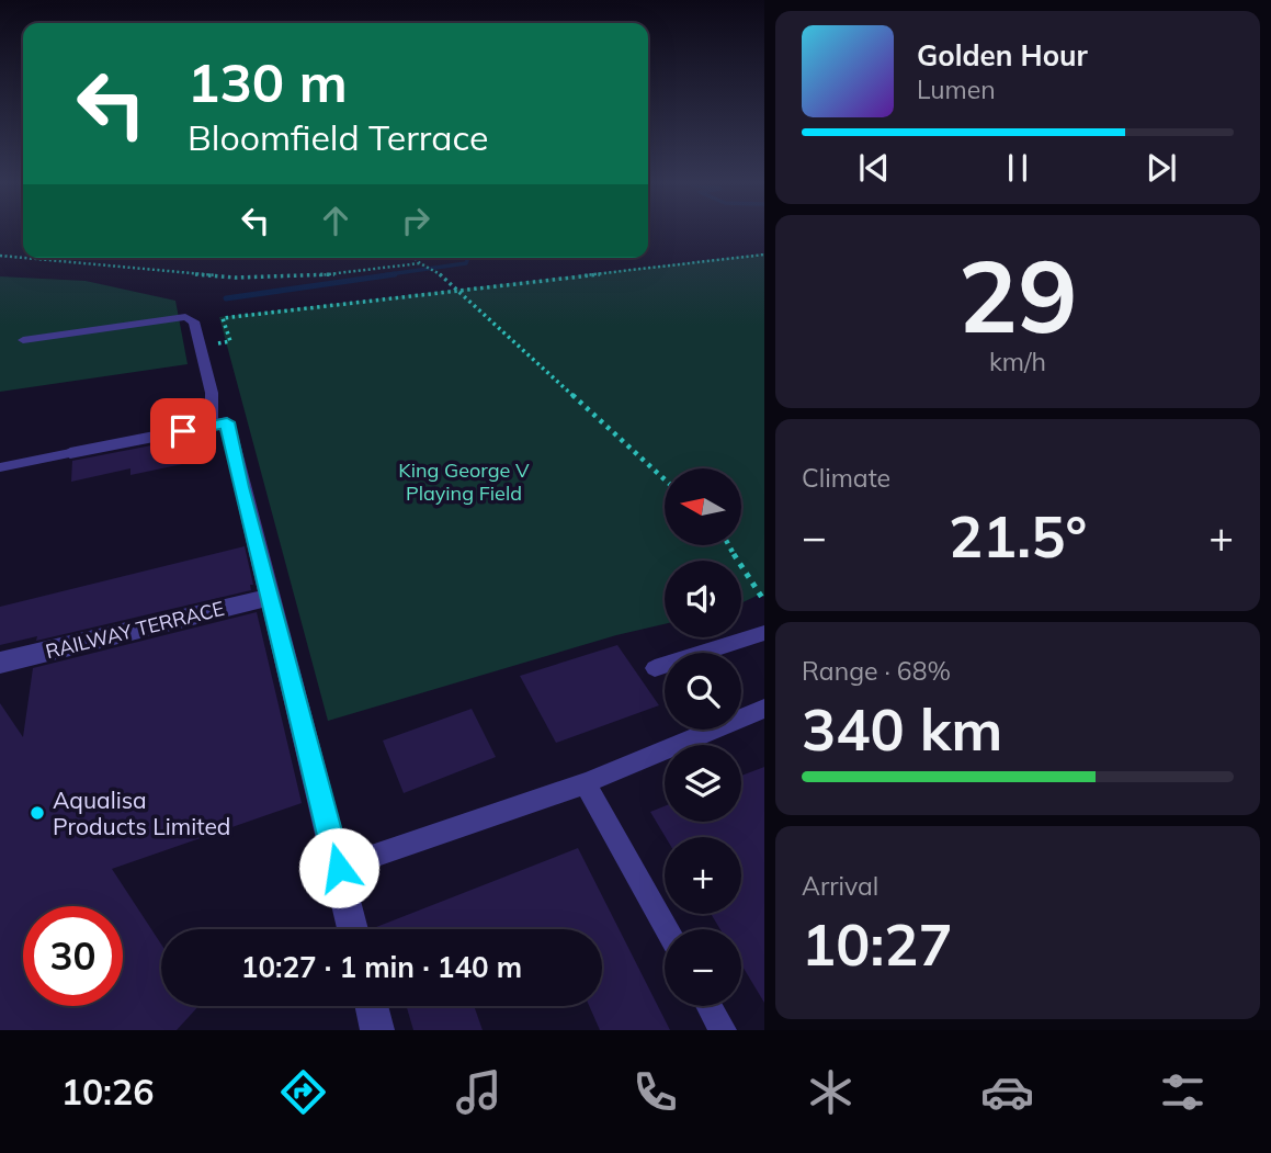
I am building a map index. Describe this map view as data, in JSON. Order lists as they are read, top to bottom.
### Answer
{
  "streets": {
    "street": ["RAILWAY TERRACE"]
  },
  "parks": ["King George V Playing Field"],
  "places": ["Aqualisa Products Limited"],
  "north": "left",
  "page": {
    "turn": ["130 m", "Bloomfield Terrace"],
    "song": ["Golden Hour", "Lumen"],
    "tile": [
      ["29", "km/h"],
      "Climate",
      ["Range · 68%", "340 km"],
      ["Arrival", "10:27"]
    ],
    "map_buttons": ["+", "−"],
    "heat": ["−", "21.5°", "+"],
    "limit": "30",
    "trip": "10:27 · 1 min · 140 m",
    "tabs": "10:26"
  }
}
